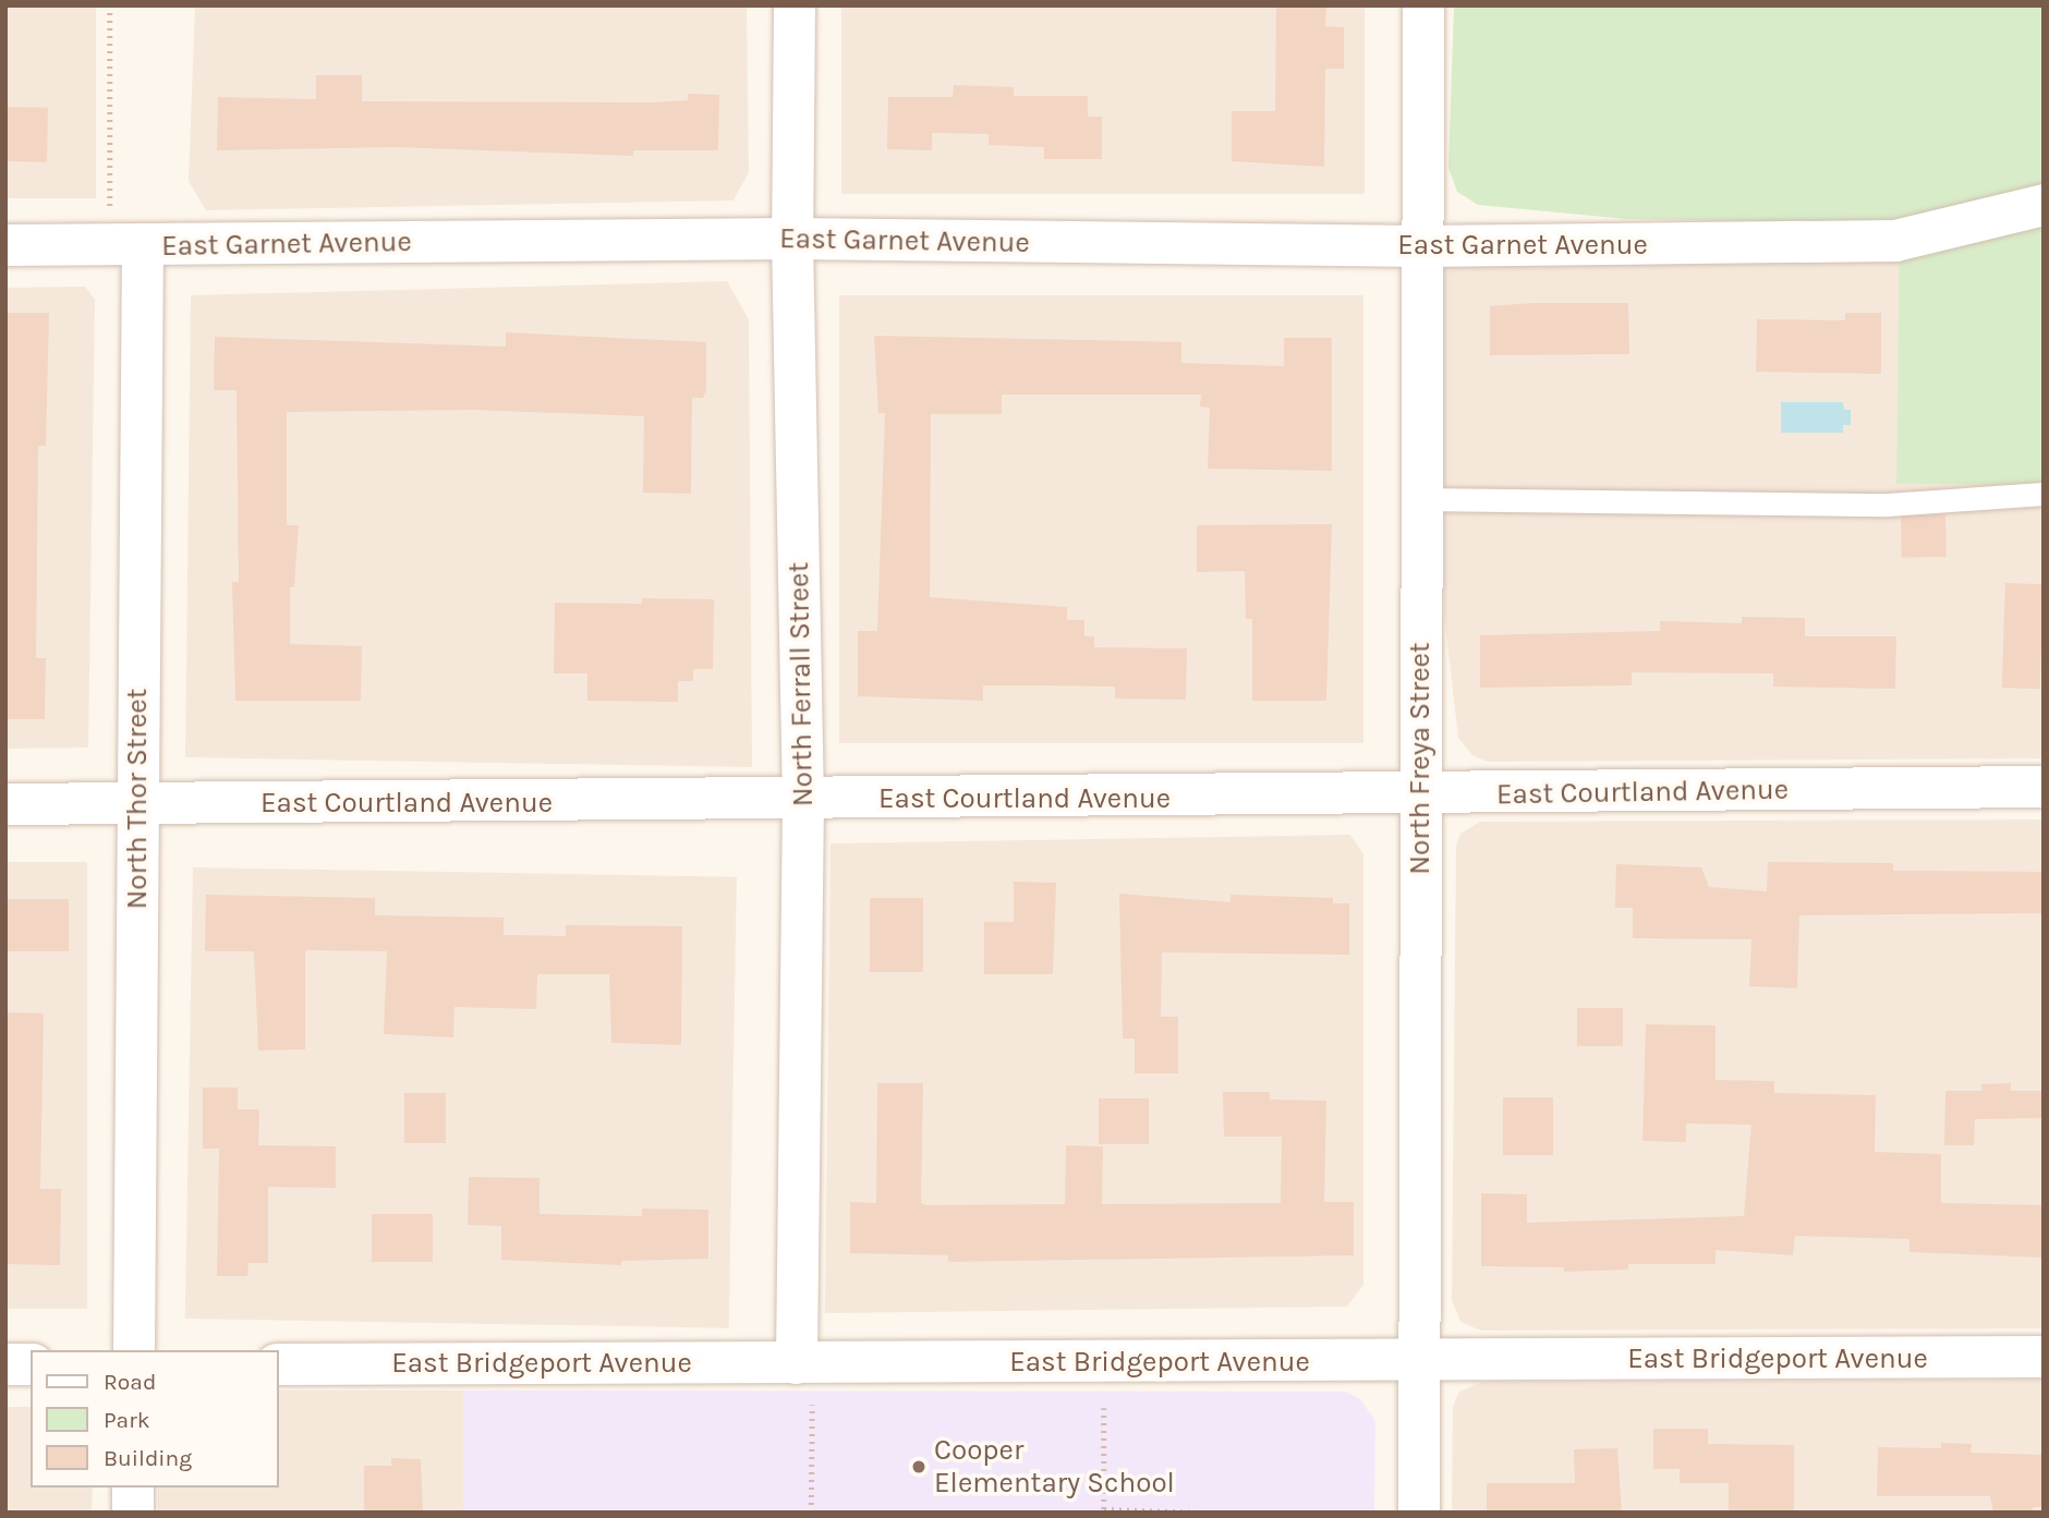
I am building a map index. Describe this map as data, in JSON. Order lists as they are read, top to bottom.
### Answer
{
  "streets": {
    "street": [
      "East Garnet Avenue",
      "North Ferrall Street",
      "North Freya Street",
      "East Courtland Avenue",
      "North Thor Street",
      "East Bridgeport Avenue"
    ]
  },
  "crossings": [
    ["East Garnet Avenue", "North Ferrall Street"],
    ["East Garnet Avenue", "North Freya Street"],
    ["East Garnet Avenue", "North Thor Street"],
    ["North Ferrall Street", "East Courtland Avenue"],
    ["North Ferrall Street", "East Bridgeport Avenue"],
    ["North Freya Street", "East Courtland Avenue"],
    ["North Freya Street", "East Bridgeport Avenue"],
    ["East Courtland Avenue", "North Thor Street"]
  ],
  "places": ["Cooper Elementary School"],
  "legend": ["Road", "Park", "Building"]
}
